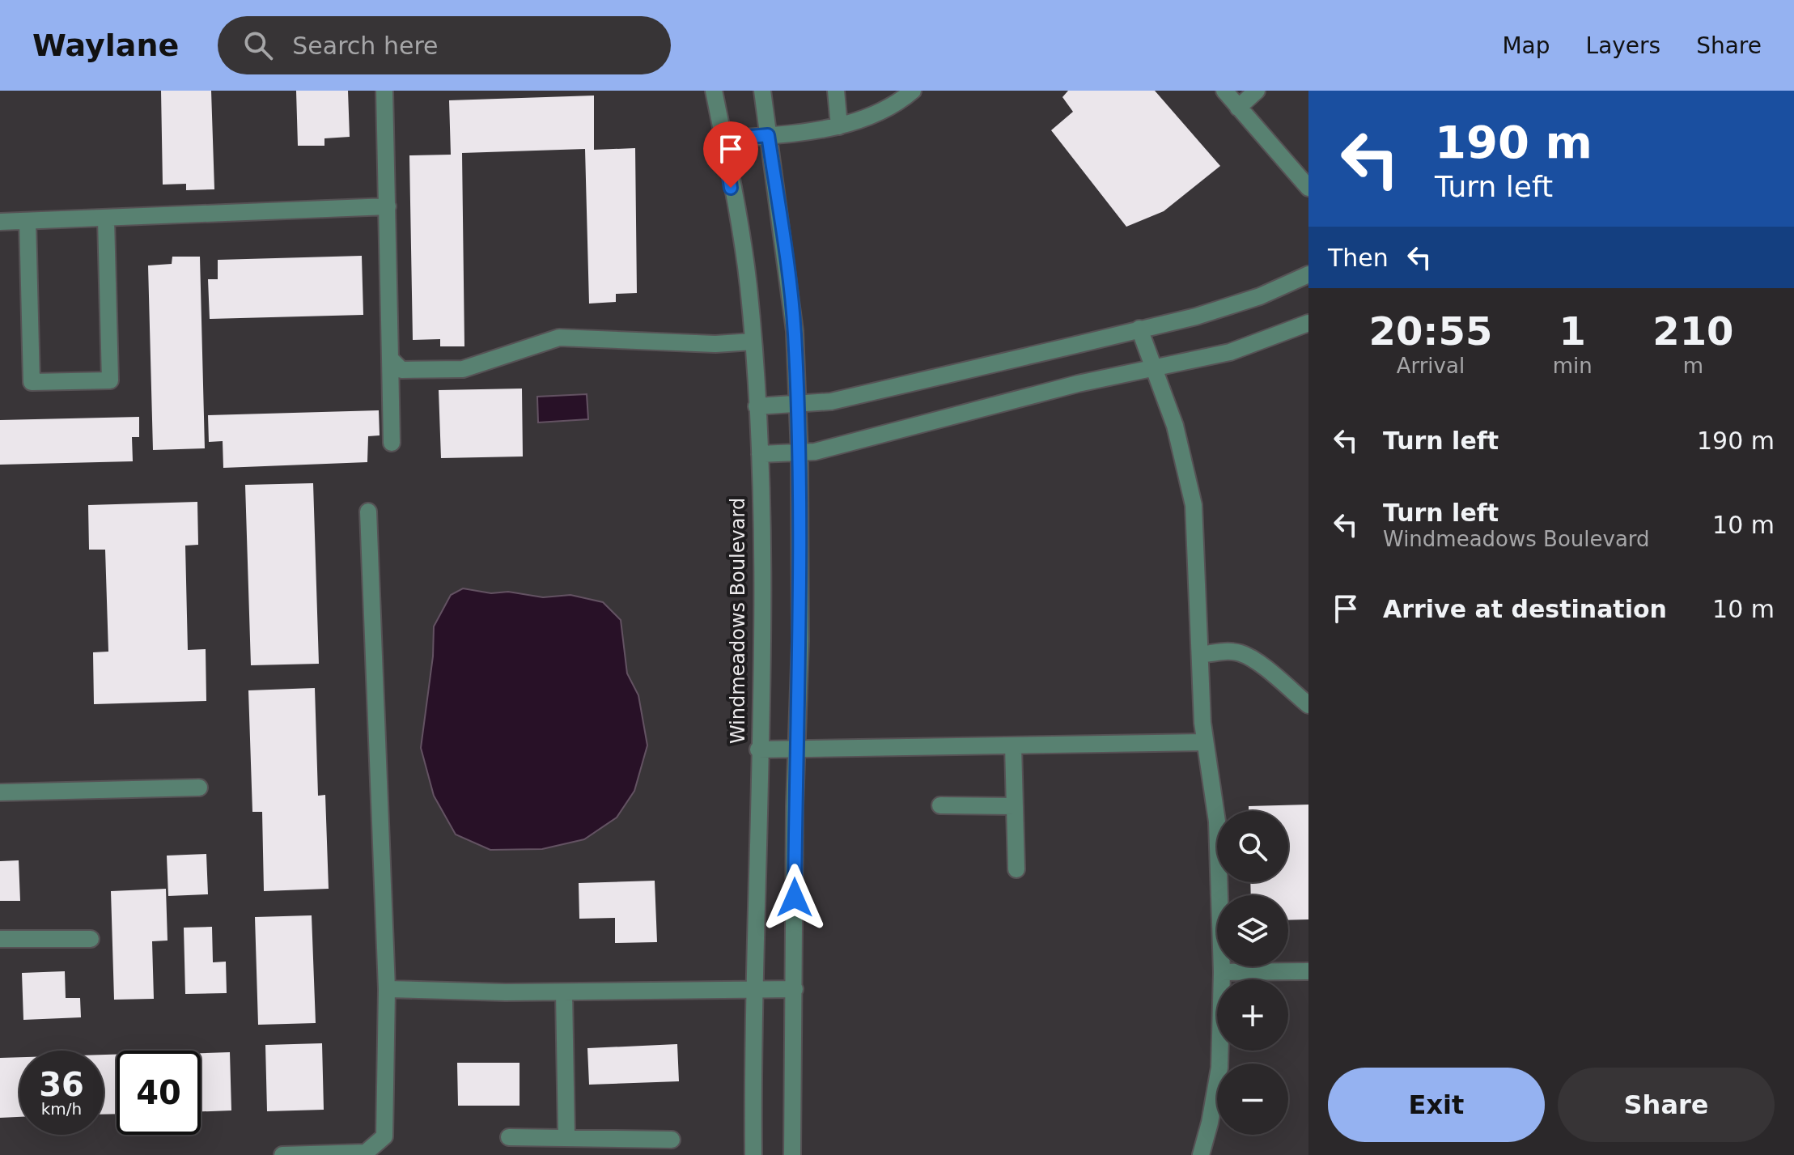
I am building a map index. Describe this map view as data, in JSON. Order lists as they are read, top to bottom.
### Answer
{
  "streets": {
    "street": ["Windmeadows Boulevard"]
  },
  "page": {
    "header": "Waylane",
    "search": "Search here",
    "nav": ["Map", "Layers", "Share"],
    "turn": ["190 m", "Turn left"],
    "then": "Then",
    "eta": [
      "20:55",
      "Arrival",
      "1",
      "min",
      "210",
      "m"
    ],
    "list": [
      {
        "name": "Turn left",
        "value": "190 m"
      },
      {
        "name": "Turn left",
        "note": "Windmeadows Boulevard",
        "value": "10 m"
      },
      {
        "name": "Arrive at destination",
        "value": "10 m"
      }
    ],
    "map_buttons": ["+", "−"],
    "speed": "36 km/h",
    "limit": "40",
    "buttons": ["Exit", "Share"]
  }
}
